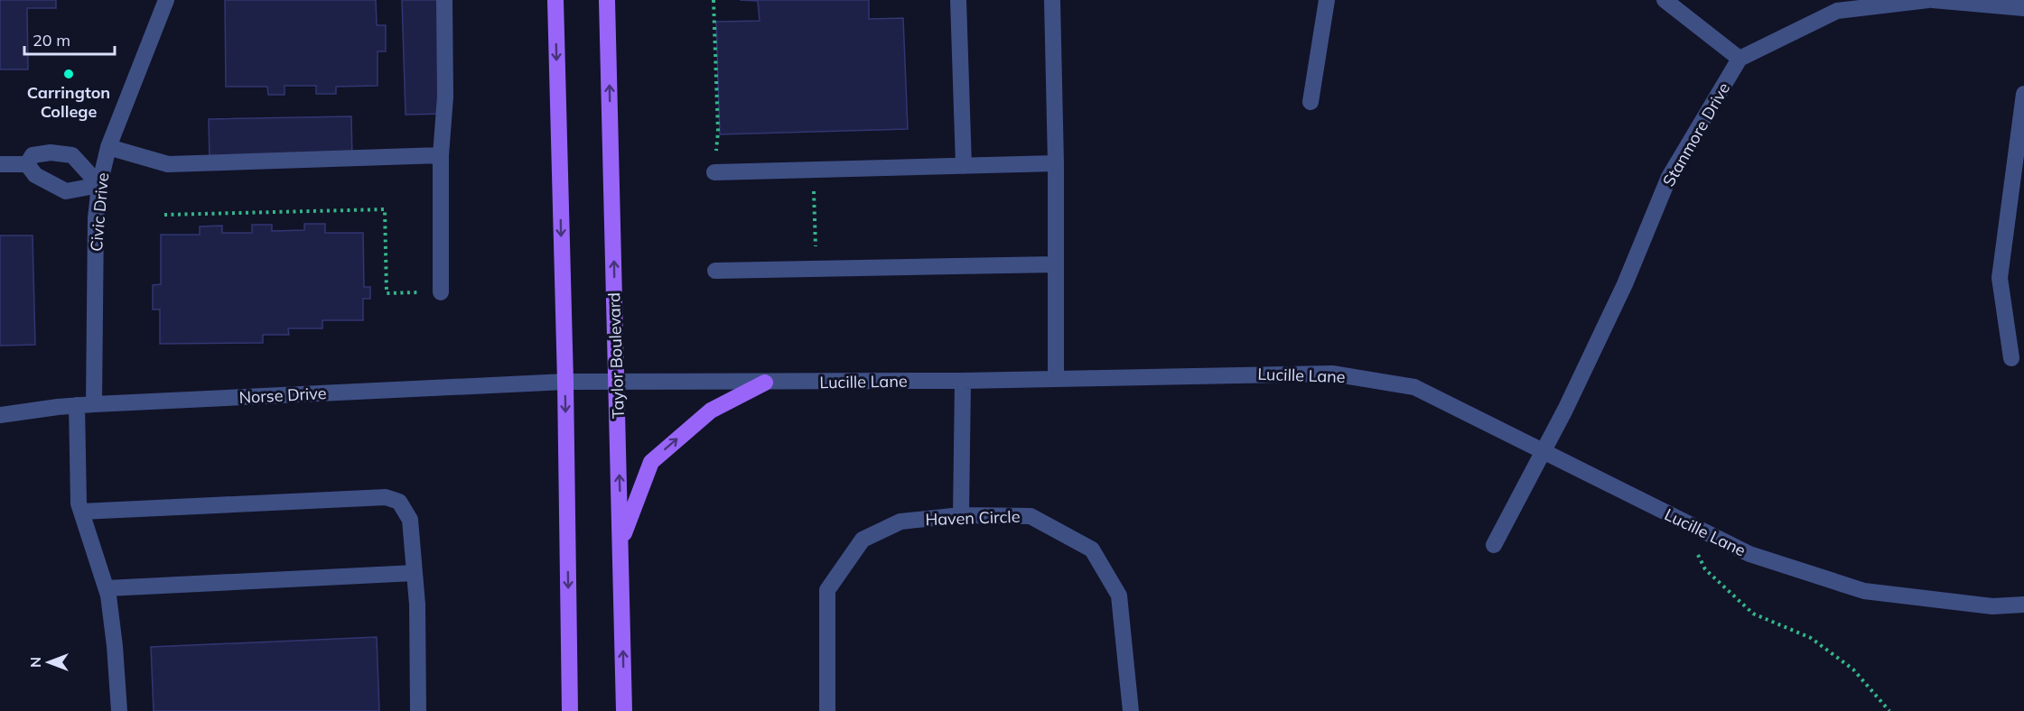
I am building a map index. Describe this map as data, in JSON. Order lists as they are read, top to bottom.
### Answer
{
  "streets": {
    "main road": ["Taylor Boulevard"],
    "street": [
      "Stanmore Drive",
      "Civic Drive",
      "Lucille Lane",
      "Norse Drive",
      "Haven Circle"
    ]
  },
  "crossings": [
    ["Stanmore Drive", "Lucille Lane"],
    ["Civic Drive", "Norse Drive"],
    ["Taylor Boulevard", "Lucille Lane"],
    ["Lucille Lane", "Norse Drive"]
  ],
  "places": ["Carrington College"],
  "scale_bar": "20 m",
  "north": "left"
}
